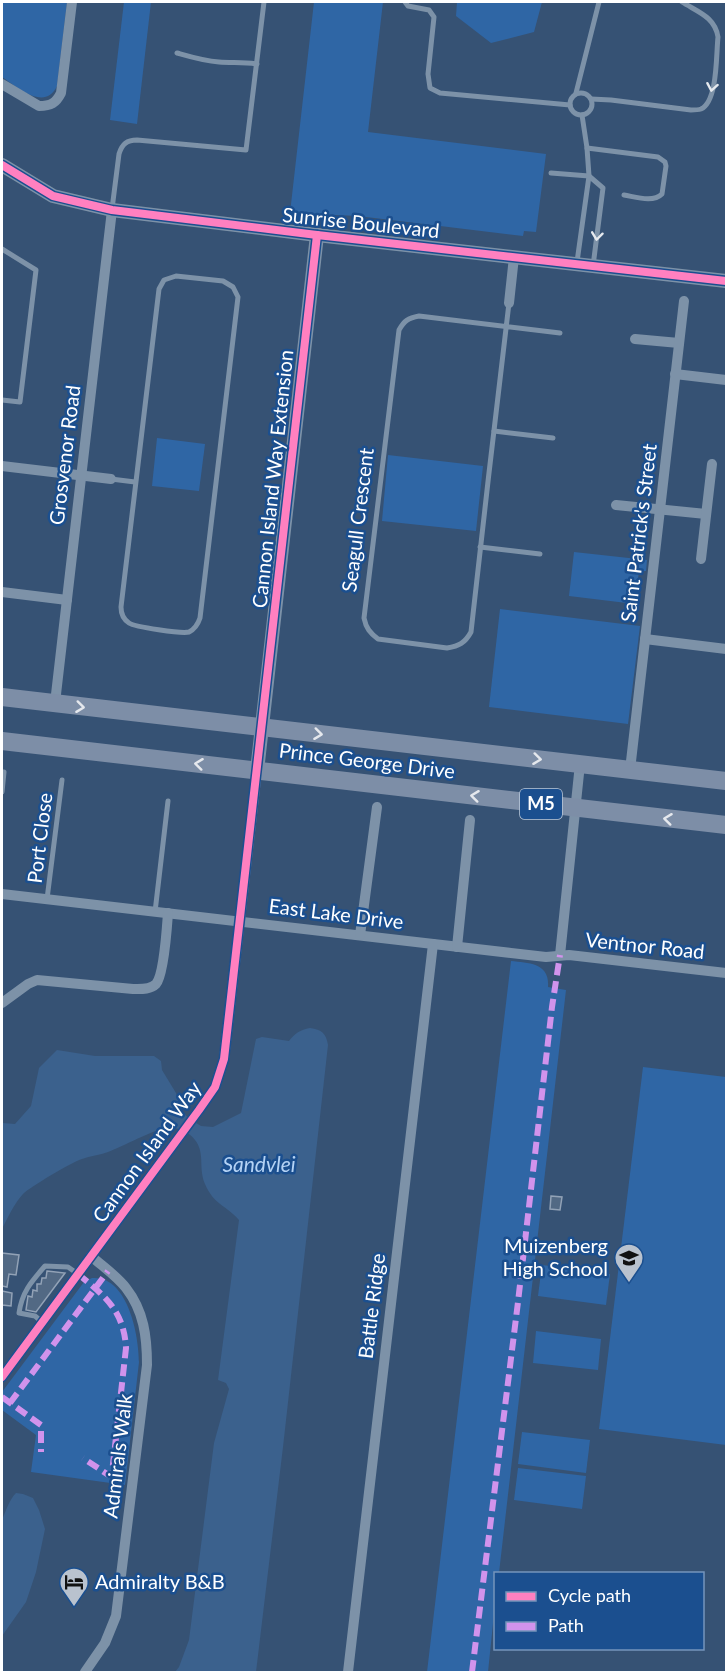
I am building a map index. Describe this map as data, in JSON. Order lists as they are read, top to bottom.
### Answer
{
  "streets": {
    "main road": ["Prince George Drive", "M5"],
    "street": [
      "Sunrise Boulevard",
      "Grosvenor Road",
      "Cannon Island Way Extension",
      "Seagull Crescent",
      "Saint Patrick's Street",
      "East Lake Drive",
      "Ventnor Road",
      "Cannon Island Way",
      "Battle Ridge",
      "Admirals Walk"
    ],
    "lane": ["Port Close"]
  },
  "crossings": [
    ["Sunrise Boulevard", "Grosvenor Road"],
    ["Sunrise Boulevard", "Cannon Island Way Extension"],
    ["Sunrise Boulevard", "Seagull Crescent"],
    ["Grosvenor Road", "Prince George Drive"],
    ["Cannon Island Way Extension", "Prince George Drive"],
    ["Cannon Island Way Extension", "Cannon Island Way"],
    ["Saint Patrick's Street", "Prince George Drive"],
    ["Prince George Drive", "Cannon Island Way"],
    ["Port Close", "East Lake Drive"],
    ["East Lake Drive", "Ventnor Road"],
    ["East Lake Drive", "Cannon Island Way"],
    ["East Lake Drive", "Battle Ridge"],
    ["Cannon Island Way", "Admirals Walk"]
  ],
  "water": ["Sandvlei"],
  "places": {
    "school or university": ["Muizenberg High School"],
    "hotel": ["Admiralty B&B"]
  },
  "legend": ["Cycle path", "Path"]
}
